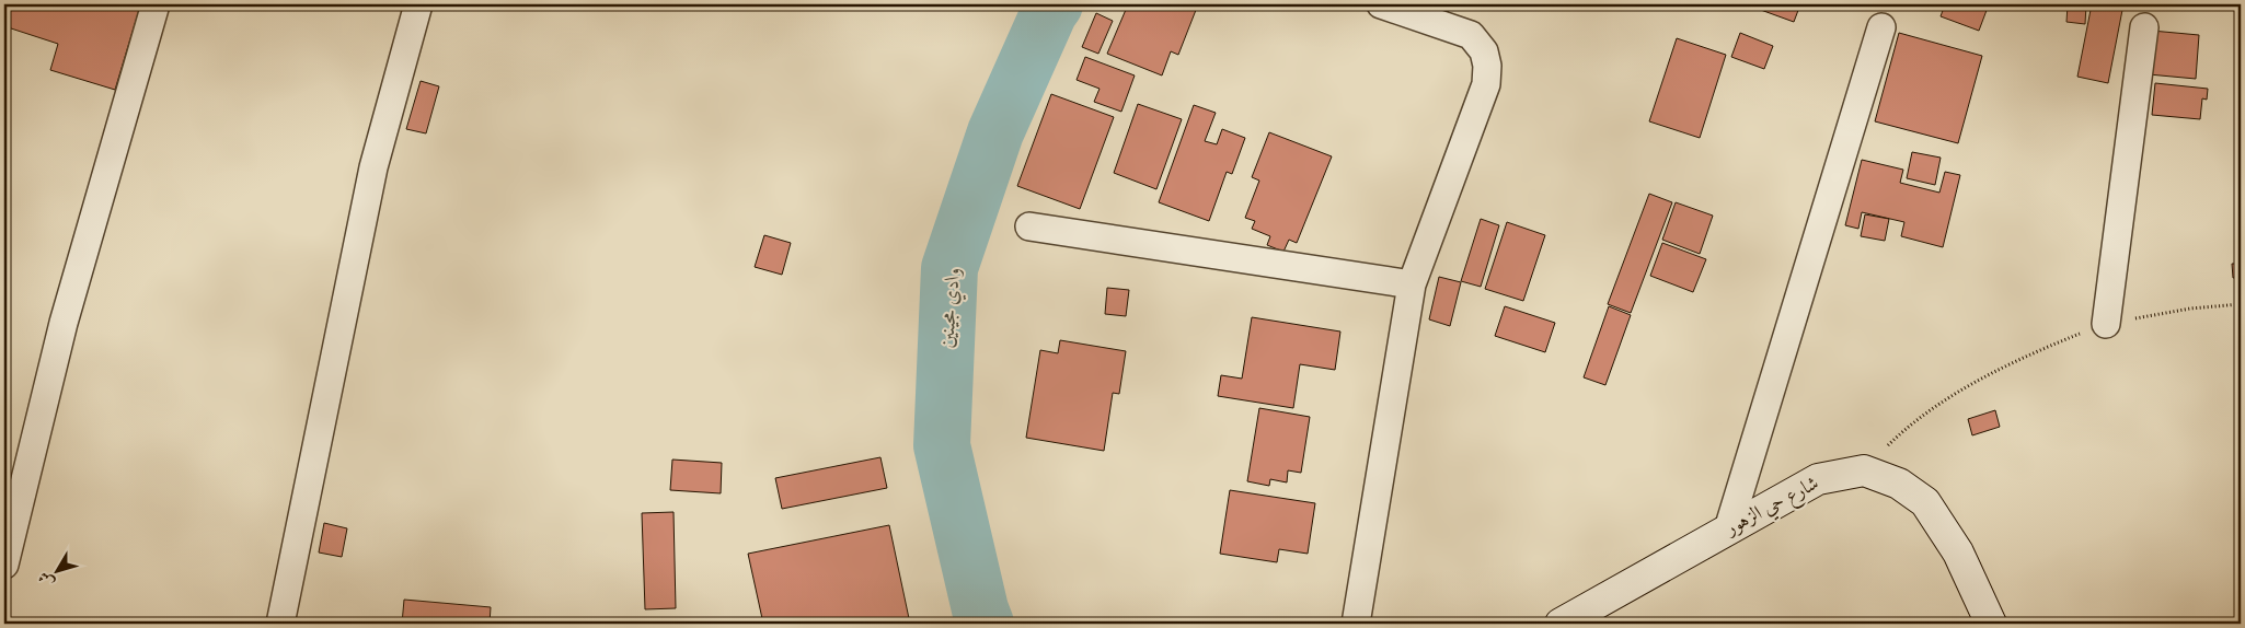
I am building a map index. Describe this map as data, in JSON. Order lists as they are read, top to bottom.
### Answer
{
  "streets": {
    "street": ["شارع حي الزهور"]
  },
  "water": ["وادي مجينين"],
  "north": "bottom left"
}
